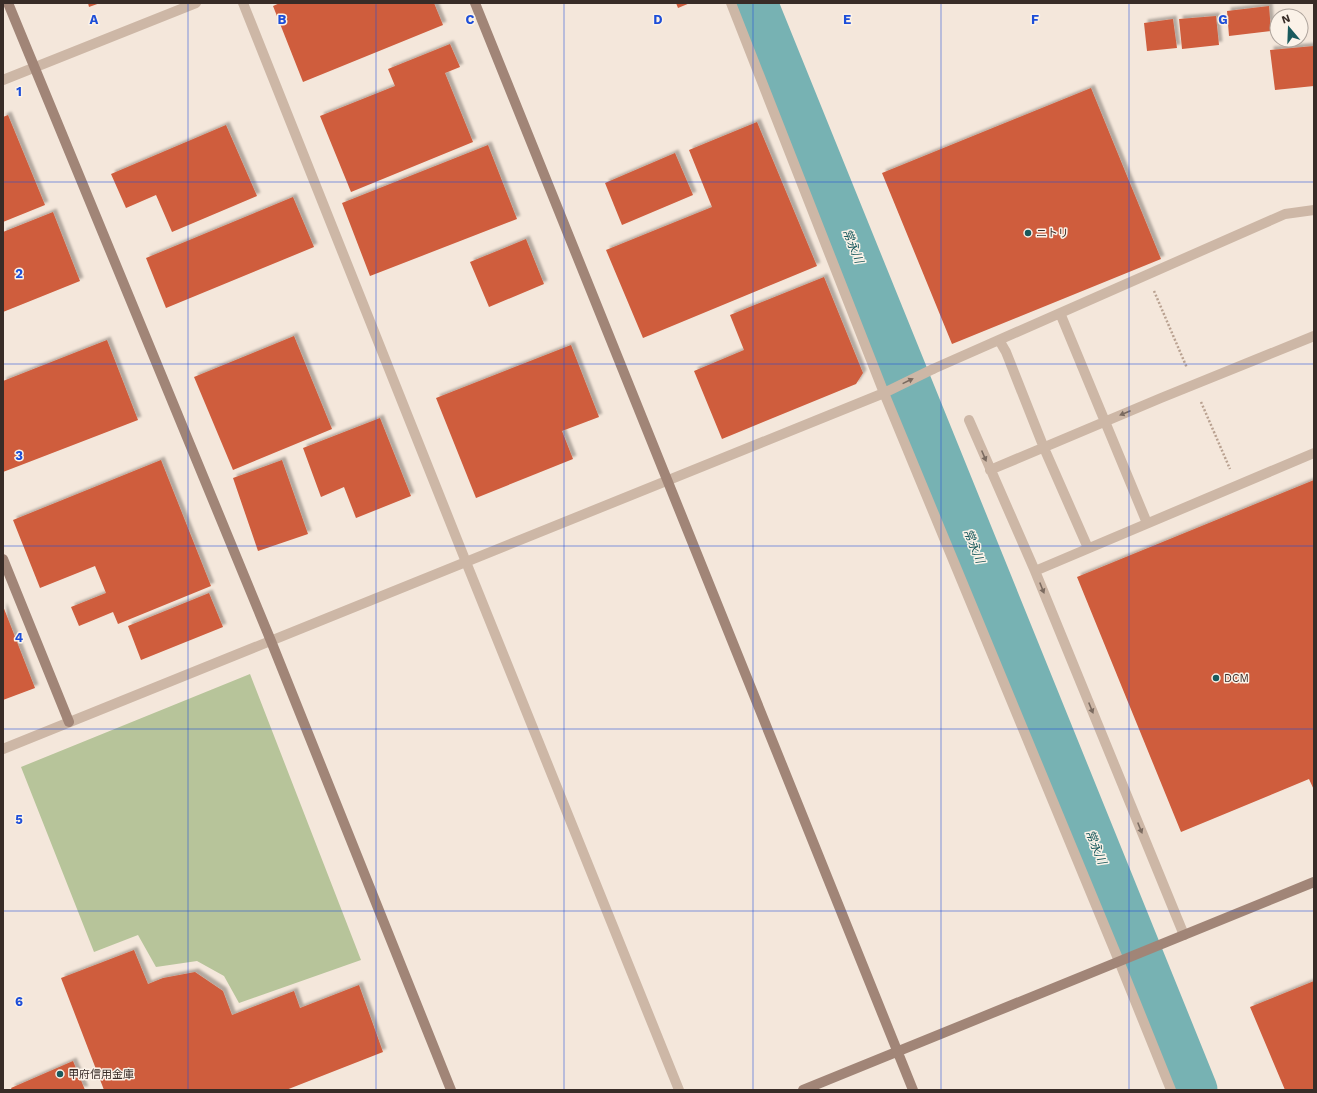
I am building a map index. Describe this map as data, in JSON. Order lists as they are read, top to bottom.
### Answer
{
  "water": ["常永川"],
  "places": ["ニトリ", "DCM", "甲府信用金庫"],
  "north": "top",
  "grid": {
    "columns": [
      "A",
      "B",
      "C",
      "D",
      "E",
      "F",
      "G"
    ],
    "rows": [
      "1",
      "2",
      "3",
      "4",
      "5",
      "6"
    ]
  }
}
